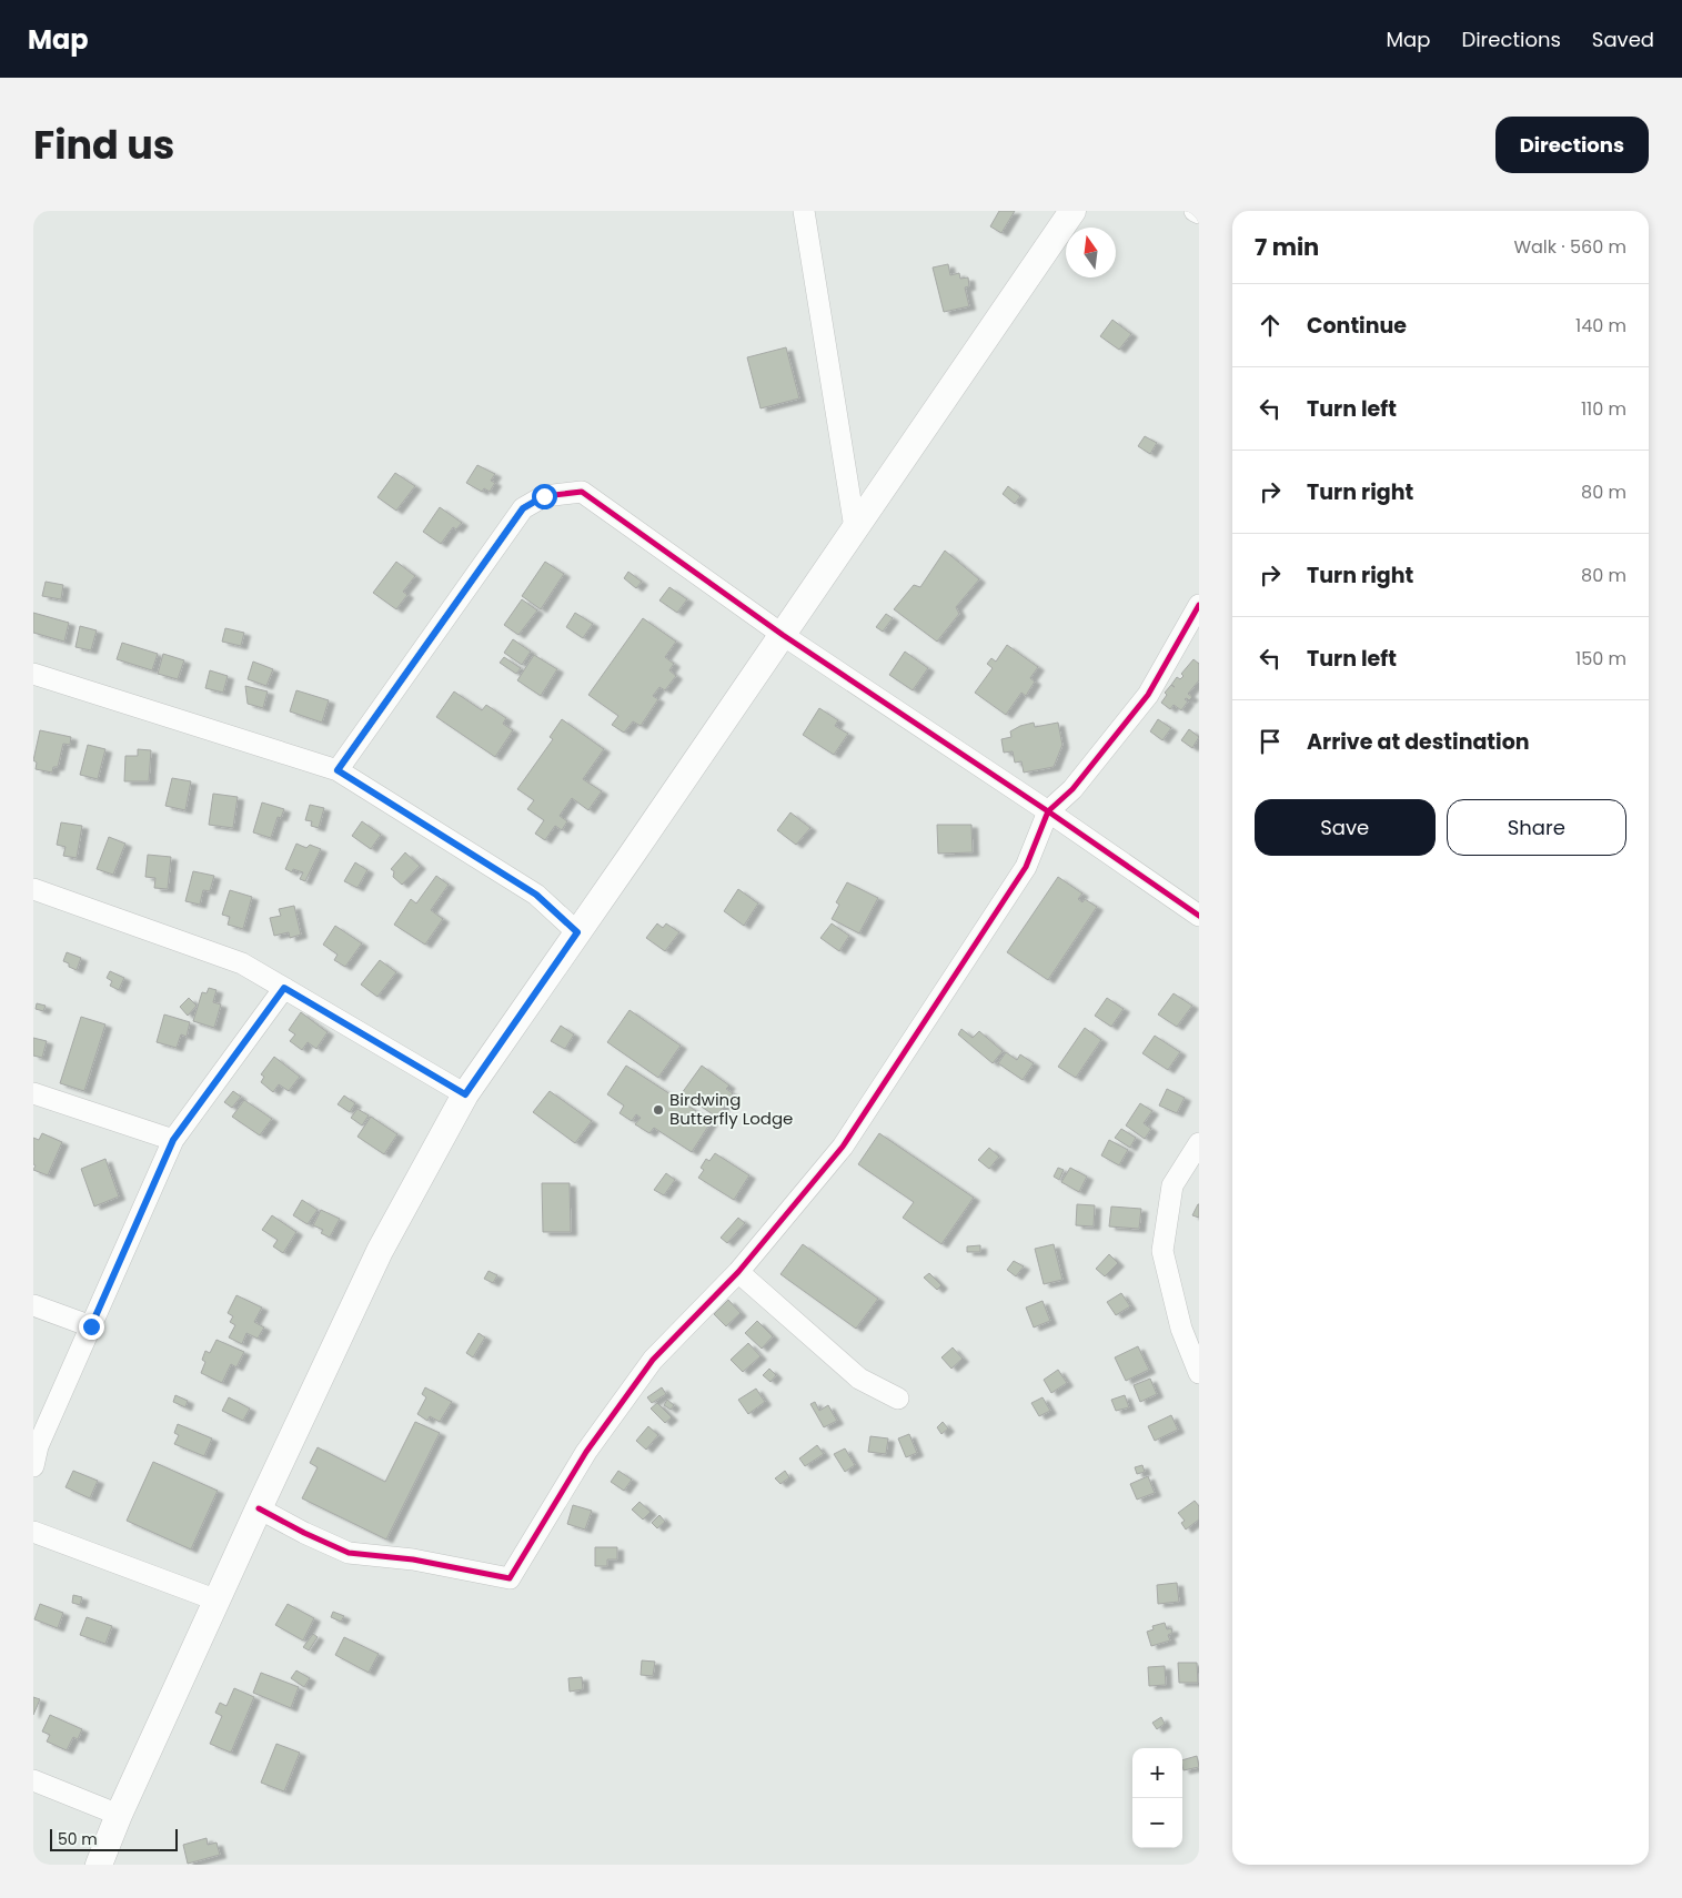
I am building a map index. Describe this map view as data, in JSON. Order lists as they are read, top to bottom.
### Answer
{
  "places": ["Birdwing Butterfly Lodge"],
  "scale_bar": "50 m",
  "north": "top",
  "page": {
    "header": "Map",
    "nav": ["Map", "Directions", "Saved"],
    "title": "Find us",
    "buttons": [
      "Directions",
      ["Save", "Share"]
    ],
    "heading": ["7 min", "Walk · 560 m"],
    "list": [
      ["Continue", "140 m"],
      ["Turn left", "110 m"],
      ["Turn right", "80 m"],
      ["Turn right", "80 m"],
      ["Turn left", "150 m"],
      "Arrive at destination"
    ],
    "map_buttons": ["+", "−"],
    "scale": "50 m"
  }
}
